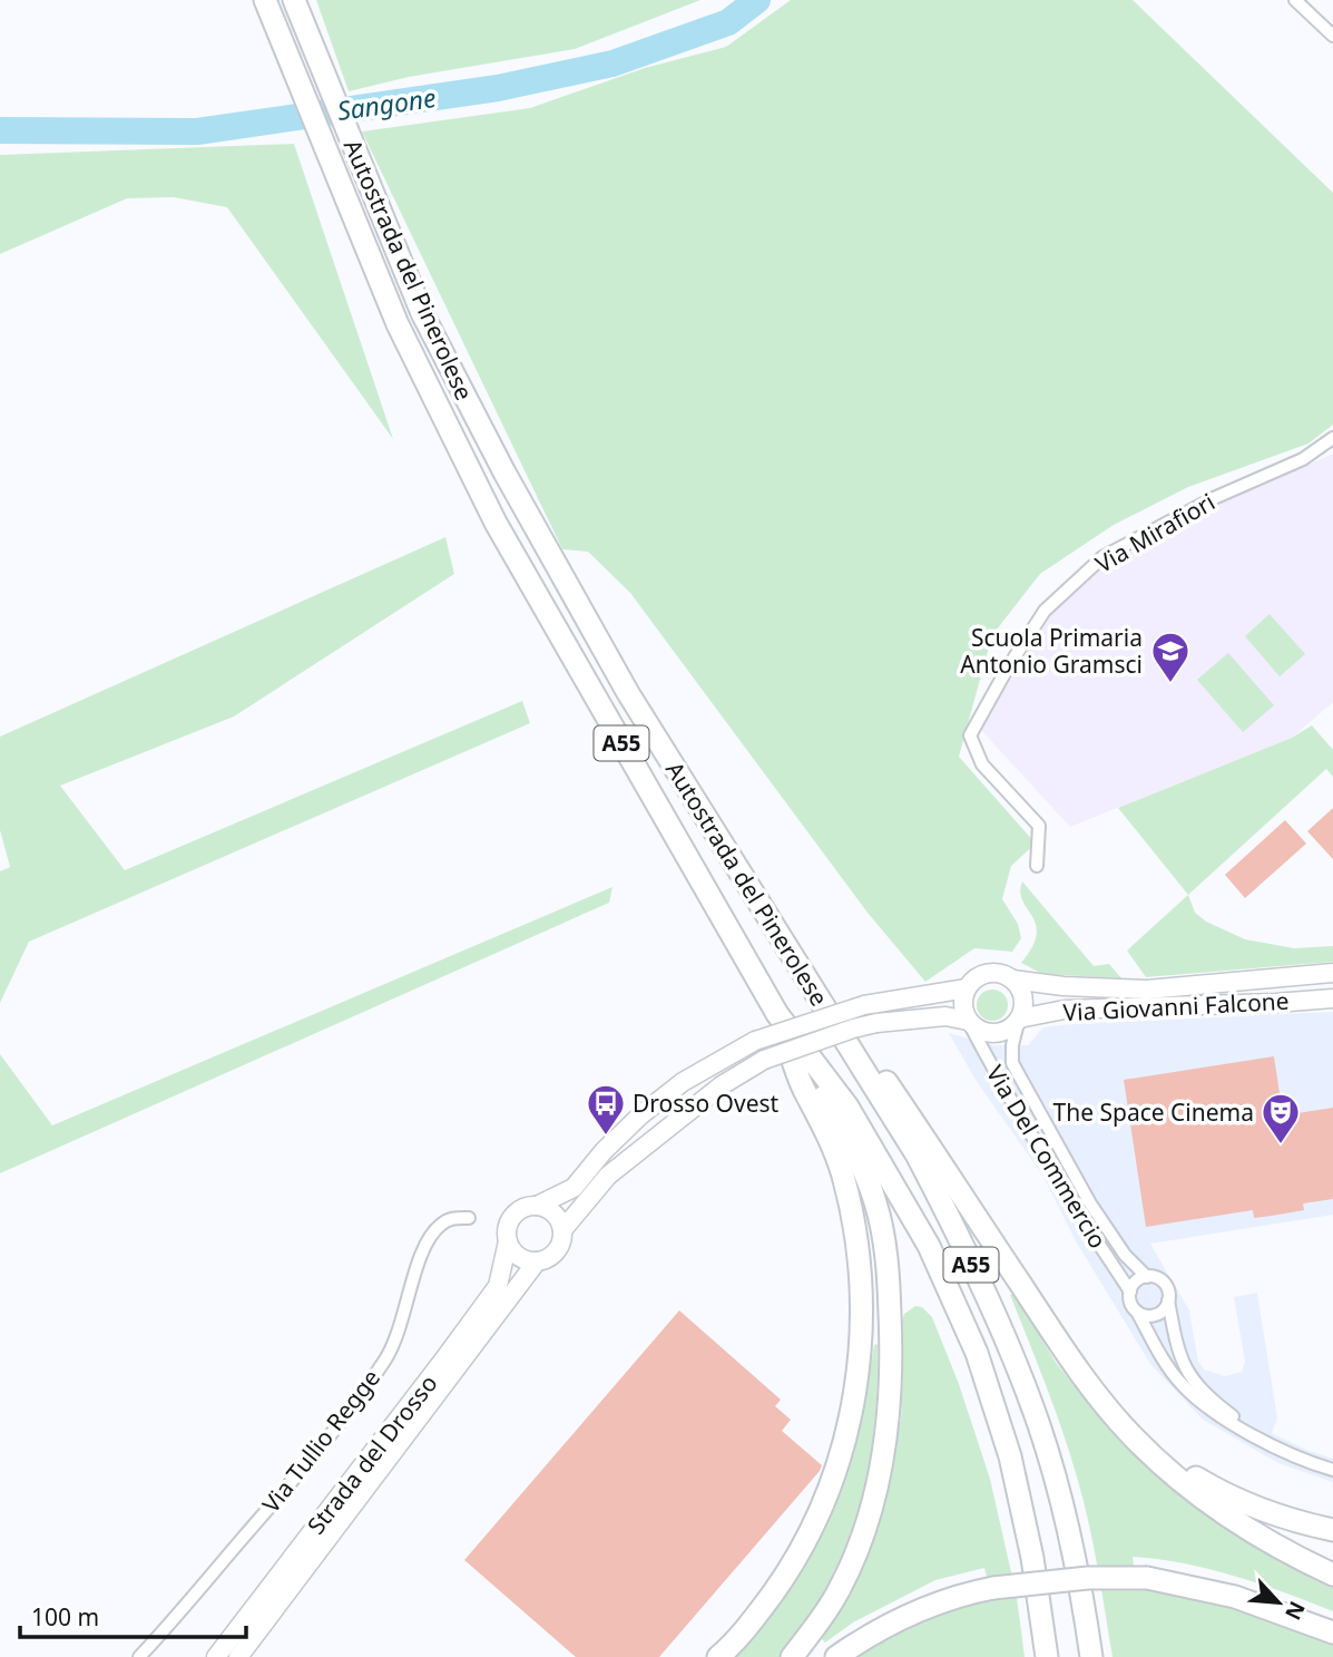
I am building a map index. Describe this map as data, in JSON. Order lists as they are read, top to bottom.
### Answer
{
  "streets": {
    "highway": ["Autostrada del Pinerolese", "A55"],
    "street": [
      "Via Mirafiori",
      "Via Giovanni Falcone",
      "Via Del Commercio",
      "Via Tullio Regge",
      "Strada del Drosso"
    ]
  },
  "crossings": [
    ["Via Giovanni Falcone", "Via Del Commercio"]
  ],
  "water": ["Sangone"],
  "places": {
    "school or university": ["Scuola Primaria Antonio Gramsci"],
    "bus stop": ["Drosso Ovest"],
    "theatre": ["The Space Cinema"]
  },
  "scale_bar": "100 m",
  "north": "bottom right"
}
